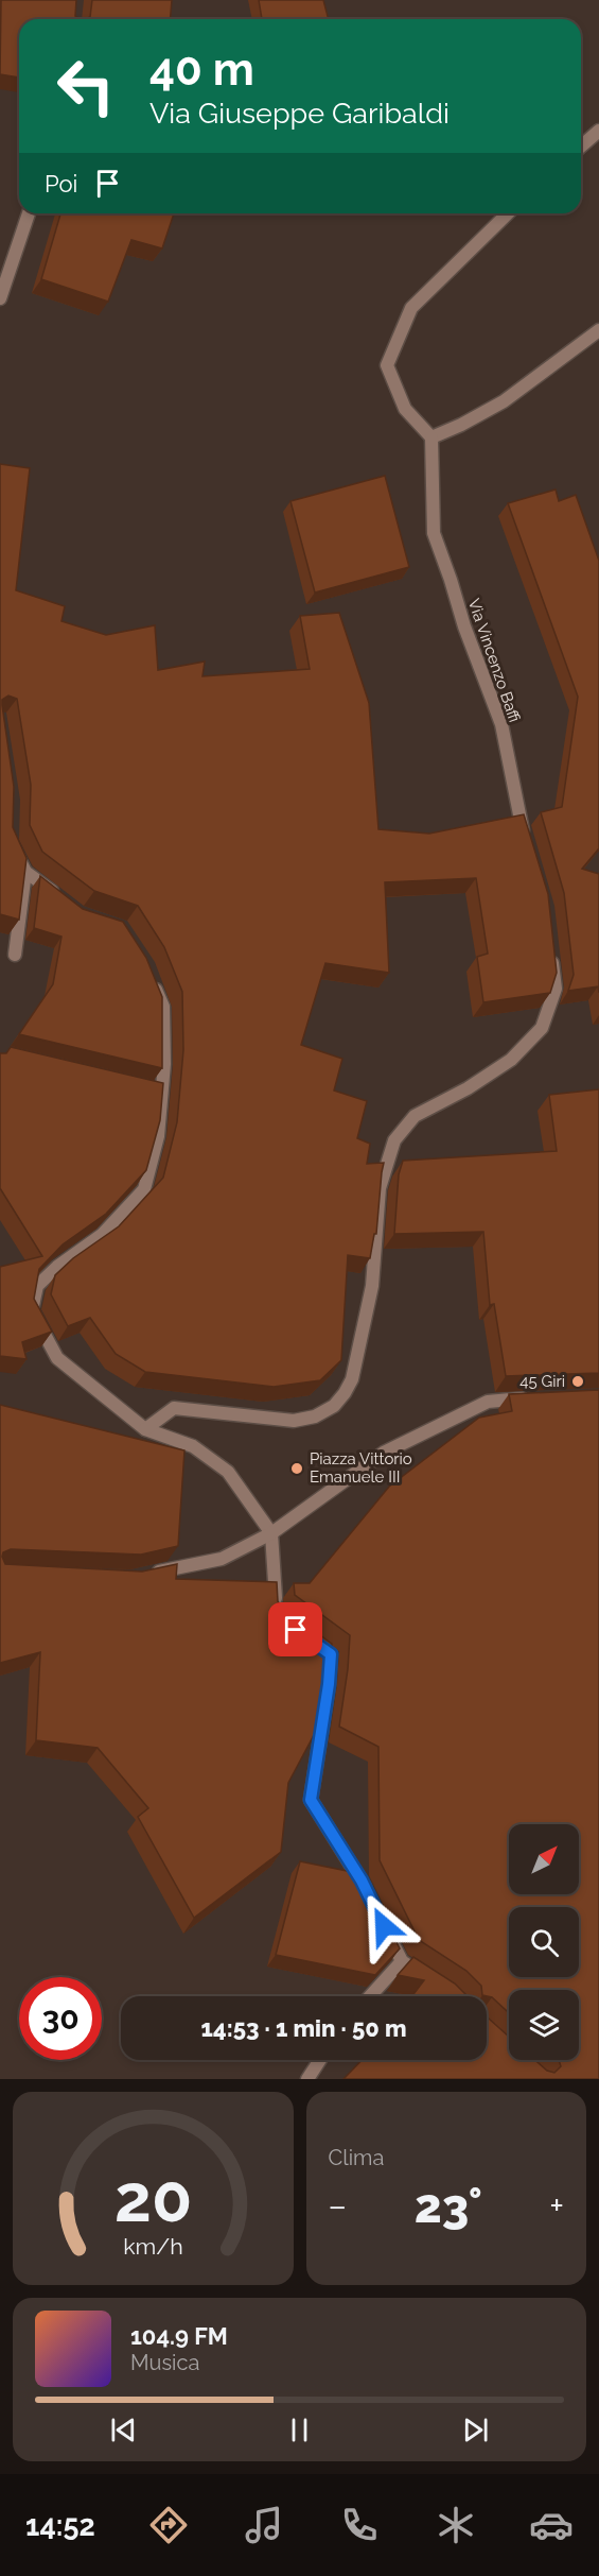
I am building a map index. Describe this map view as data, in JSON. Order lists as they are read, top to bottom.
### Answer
{
  "streets": {
    "street": ["Via Vincenzo Baffi"]
  },
  "places": ["45 Giri", "Piazza Vittorio Emanuele III"],
  "north": "top right",
  "page": {
    "turn": ["40 m", "Via Giuseppe Garibaldi"],
    "then": "Poi",
    "limit": "30",
    "trip": "14:53 · 1 min · 50 m",
    "tile": "Clima",
    "heat": ["−", "23°", "+"],
    "song": ["104.9 FM", "Musica"],
    "tabs": "14:52",
    "gauge": ["20", "km/h"]
  }
}
